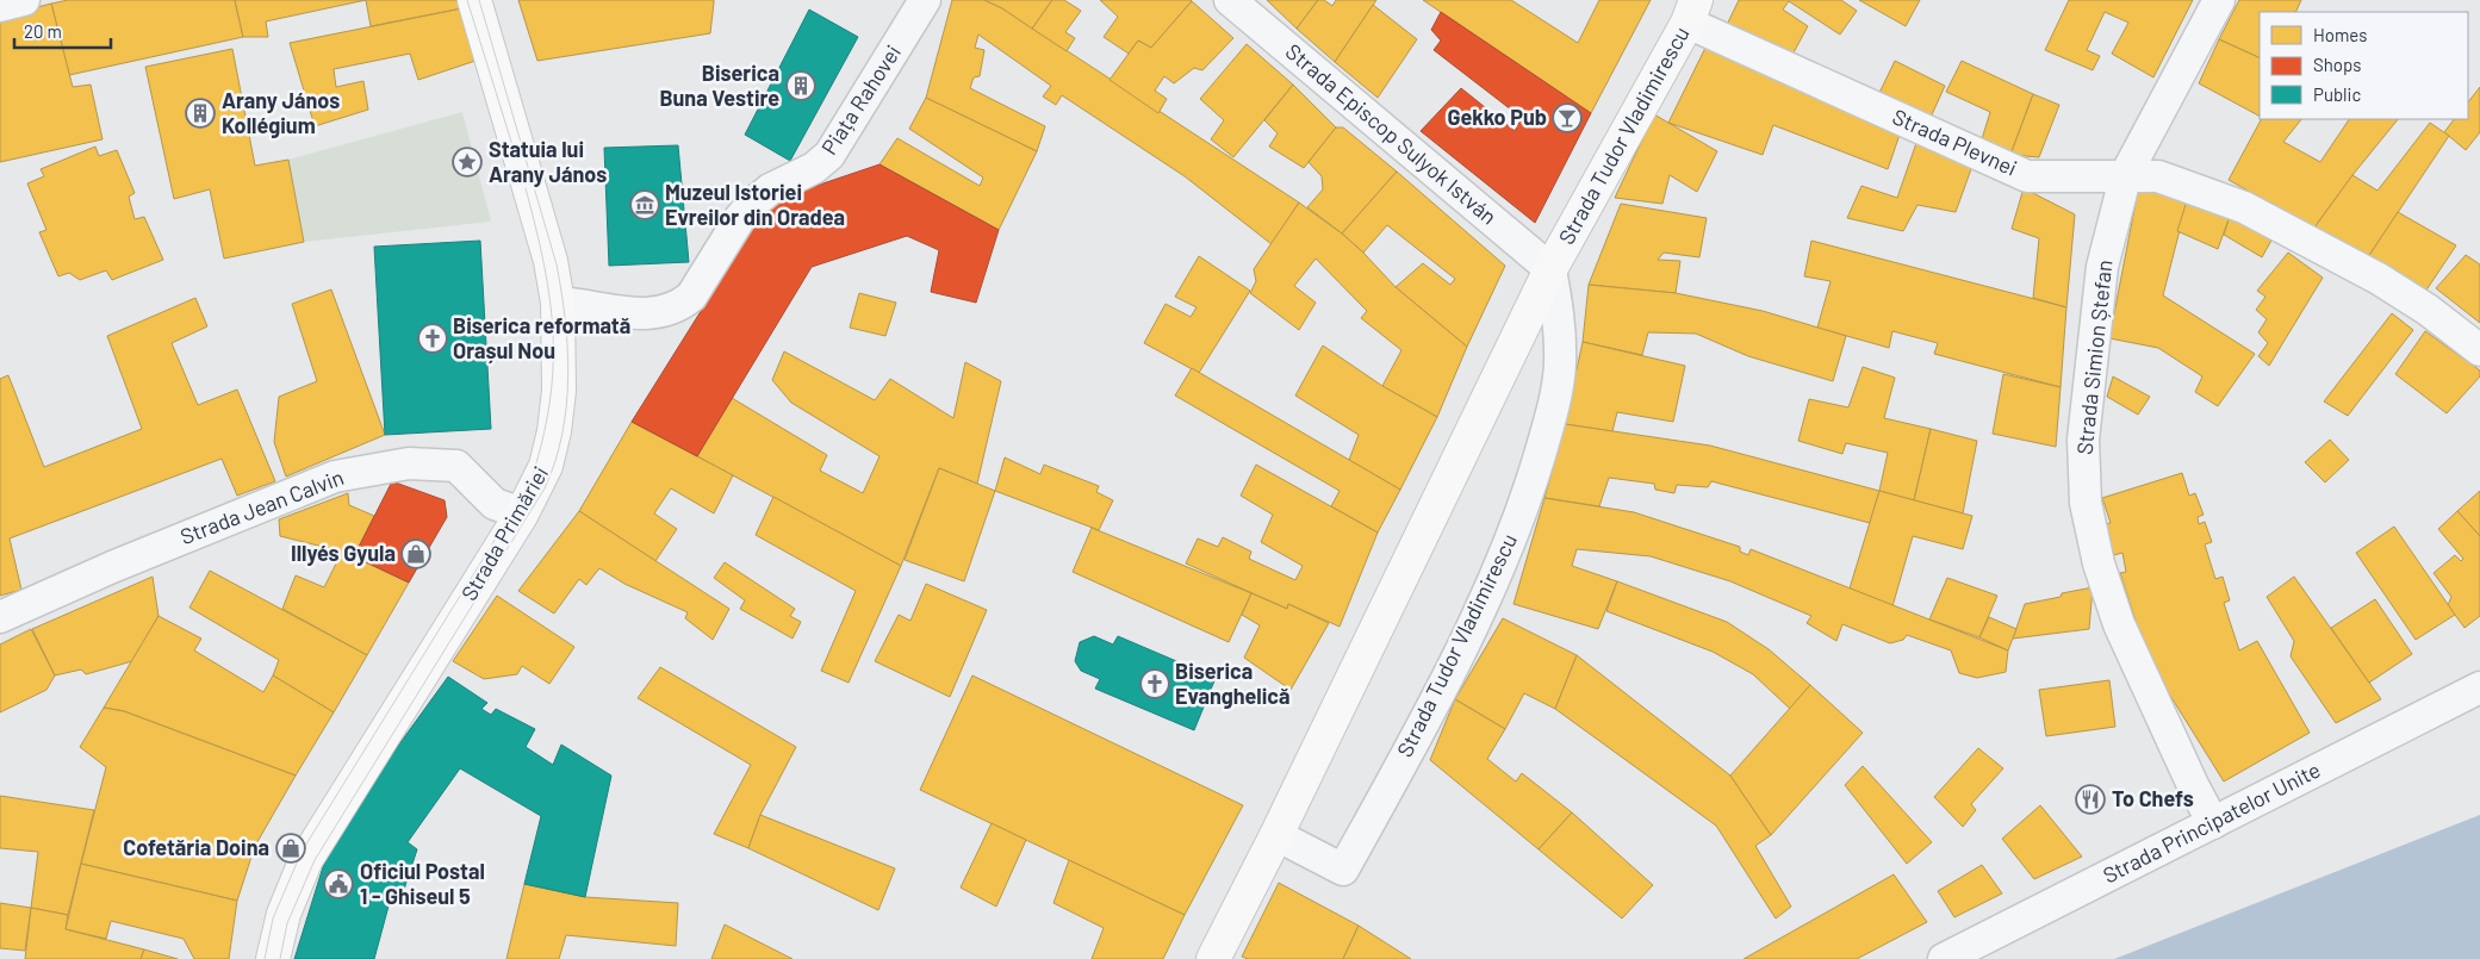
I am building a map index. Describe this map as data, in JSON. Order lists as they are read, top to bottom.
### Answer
{
  "streets": {
    "street": [
      "Piața Rahovei",
      "Strada Episcop Sulyok István",
      "Strada Tudor Vladimirescu",
      "Strada Plevnei",
      "Strada Simion Ștefan",
      "Strada Jean Calvin",
      "Strada Primăriei",
      "Strada Principatelor Unite"
    ]
  },
  "crossings": [
    ["Piața Rahovei", "Strada Primăriei"],
    ["Strada Episcop Sulyok István", "Strada Tudor Vladimirescu"],
    ["Strada Tudor Vladimirescu", "Strada Plevnei"],
    ["Strada Plevnei", "Strada Simion Ștefan"],
    ["Strada Simion Ștefan", "Strada Principatelor Unite"],
    ["Strada Jean Calvin", "Strada Primăriei"]
  ],
  "places": {
    "building": ["Biserica Buna Vestire", "Arany János Kollégium"],
    "bar": ["Gekko Pub"],
    "place": ["Statuia lui Arany János"],
    "museum": ["Muzeul Istoriei Evreilor din Oradea"],
    "church": ["Biserica reformată Orașul Nou", "Biserica Evanghelică"],
    "shop": ["Illyés Gyula", "Cofetăria Doina"],
    "restaurant": ["To Chefs"],
    "public building": ["Oficiul Postal 1 - Ghiseul 5"]
  },
  "legend": ["Homes", "Shops", "Public"],
  "scale_bar": "20 m"
}
